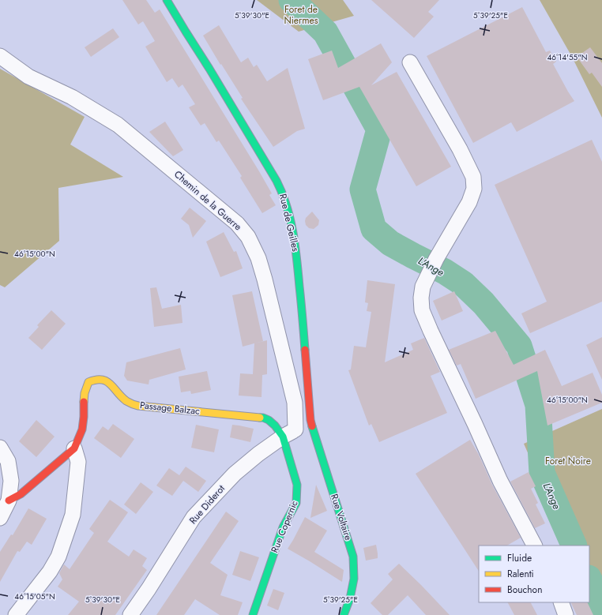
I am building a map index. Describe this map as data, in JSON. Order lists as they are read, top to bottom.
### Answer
{
  "streets": {
    "street": [
      "Chemin de la Guerre",
      "Rue de Geilles",
      "Passage Balzac",
      "Rue Diderot",
      "Rue Voltaire",
      "Rue Copernic"
    ]
  },
  "crossings": [
    ["Chemin de la Guerre", "Rue Diderot"],
    ["Rue de Geilles", "Rue Diderot"],
    ["Rue de Geilles", "Rue Voltaire"],
    ["Passage Balzac", "Rue Diderot"],
    ["Passage Balzac", "Rue Copernic"],
    ["Rue Diderot", "Rue Voltaire"],
    ["Rue Diderot", "Rue Copernic"]
  ],
  "water": ["L'Ange"],
  "parks": ["Foret de Niermes", "Foret Noire"],
  "legend": ["Fluide", "Ralenti", "Bouchon"],
  "coordinates": [
    "5°39'30\"E",
    "5°39'25\"E",
    "46°14'55\"N",
    "46°15'00\"N",
    "46°15'05\"N"
  ]
}
